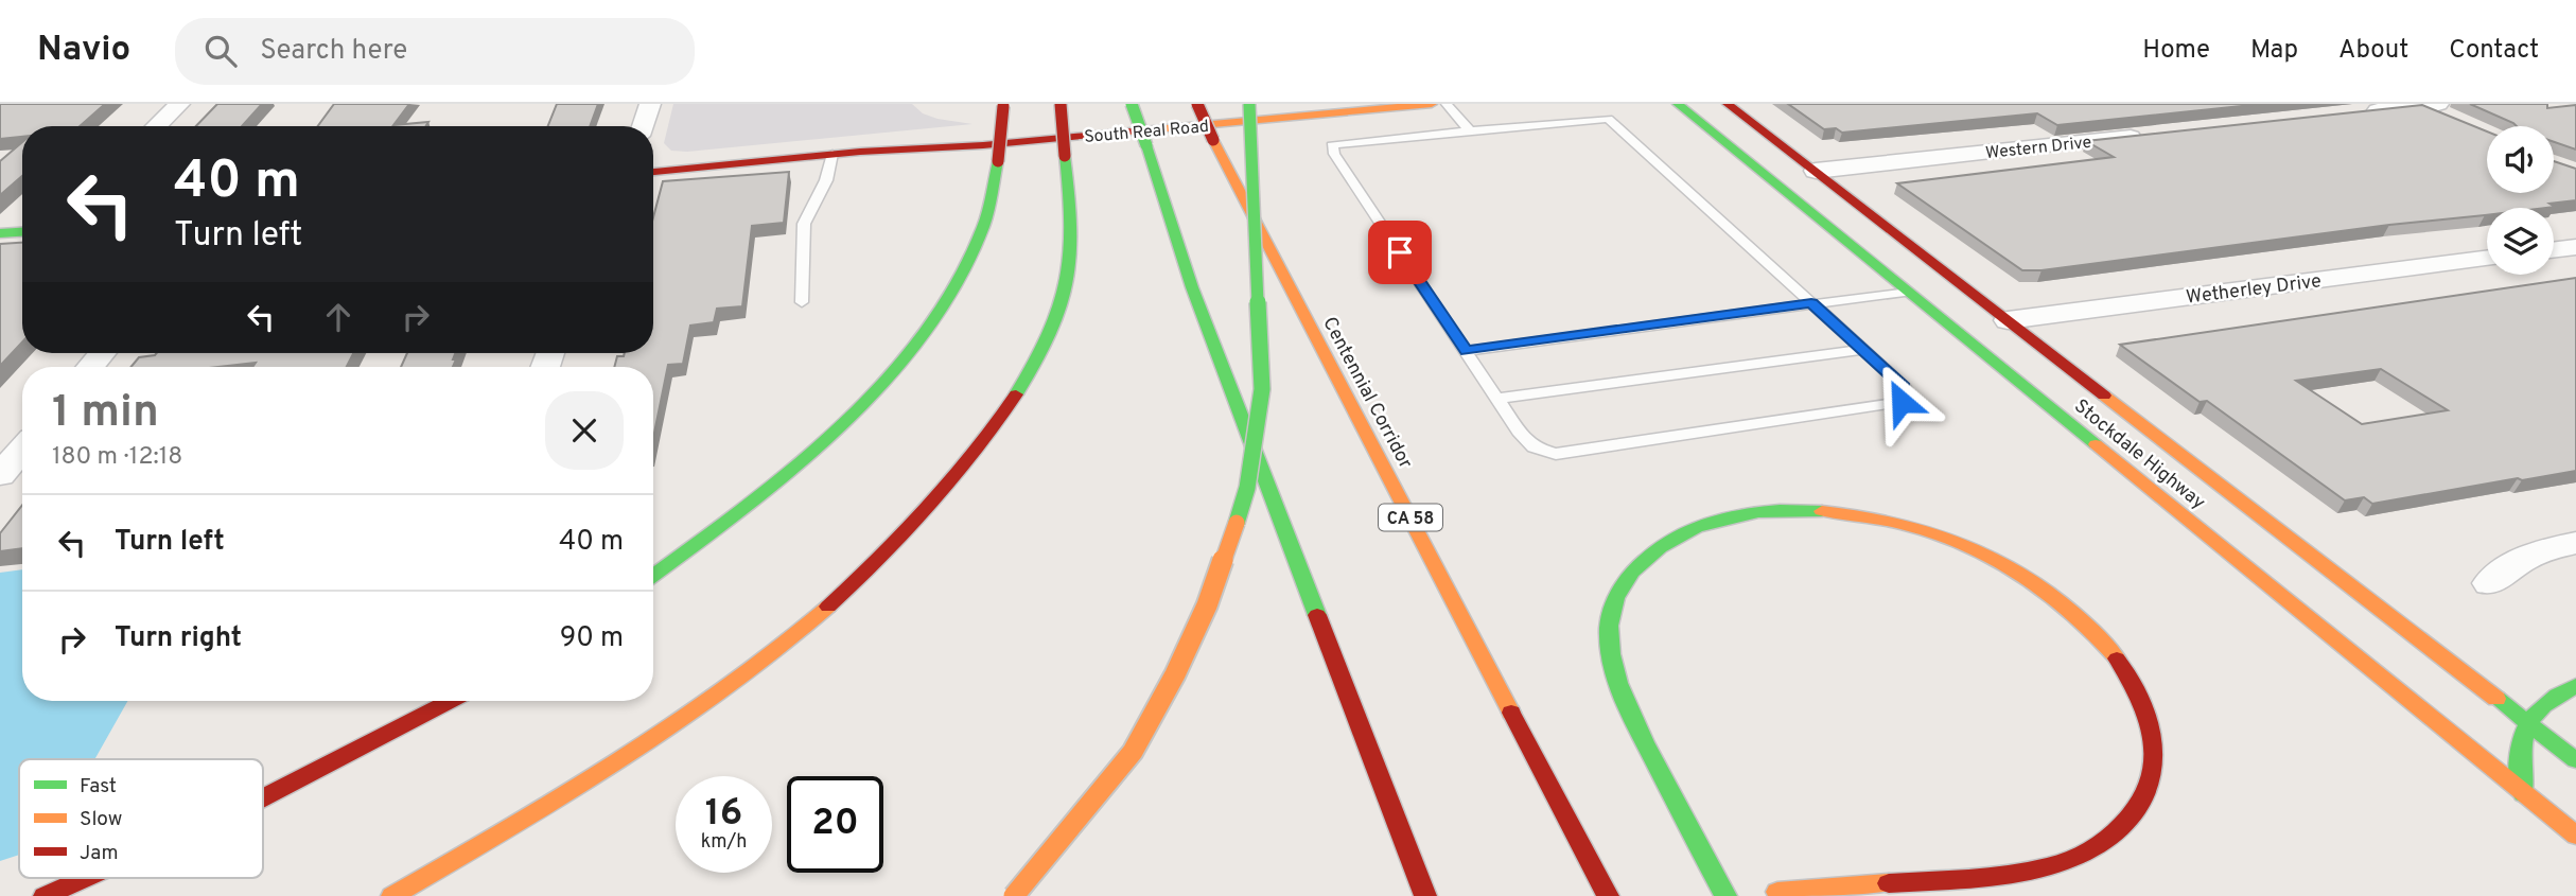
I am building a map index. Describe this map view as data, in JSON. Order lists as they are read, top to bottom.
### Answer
{
  "streets": {
    "main road": [
      "South Real Road",
      "Centennial Corridor",
      "Stockdale Highway",
      "CA 58"
    ],
    "street": ["Western Drive", "Wetherley Drive"]
  },
  "crossings": [
    ["Western Drive", "Stockdale Highway"],
    ["Wetherley Drive", "Stockdale Highway"]
  ],
  "legend": ["Fast", "Slow", "Jam"],
  "page": {
    "header": "Navio",
    "search": "Search here",
    "nav": [
      "Home",
      "Map",
      "About",
      "Contact"
    ],
    "turn": ["40 m", "Turn left"],
    "heading": ["1 min", "180 m · 12:18"],
    "list": [
      {
        "name": "Turn left",
        "value": "40 m"
      },
      {
        "name": "Turn right",
        "value": "90 m"
      }
    ],
    "speed": "16 km/h",
    "limit": "20"
  }
}
